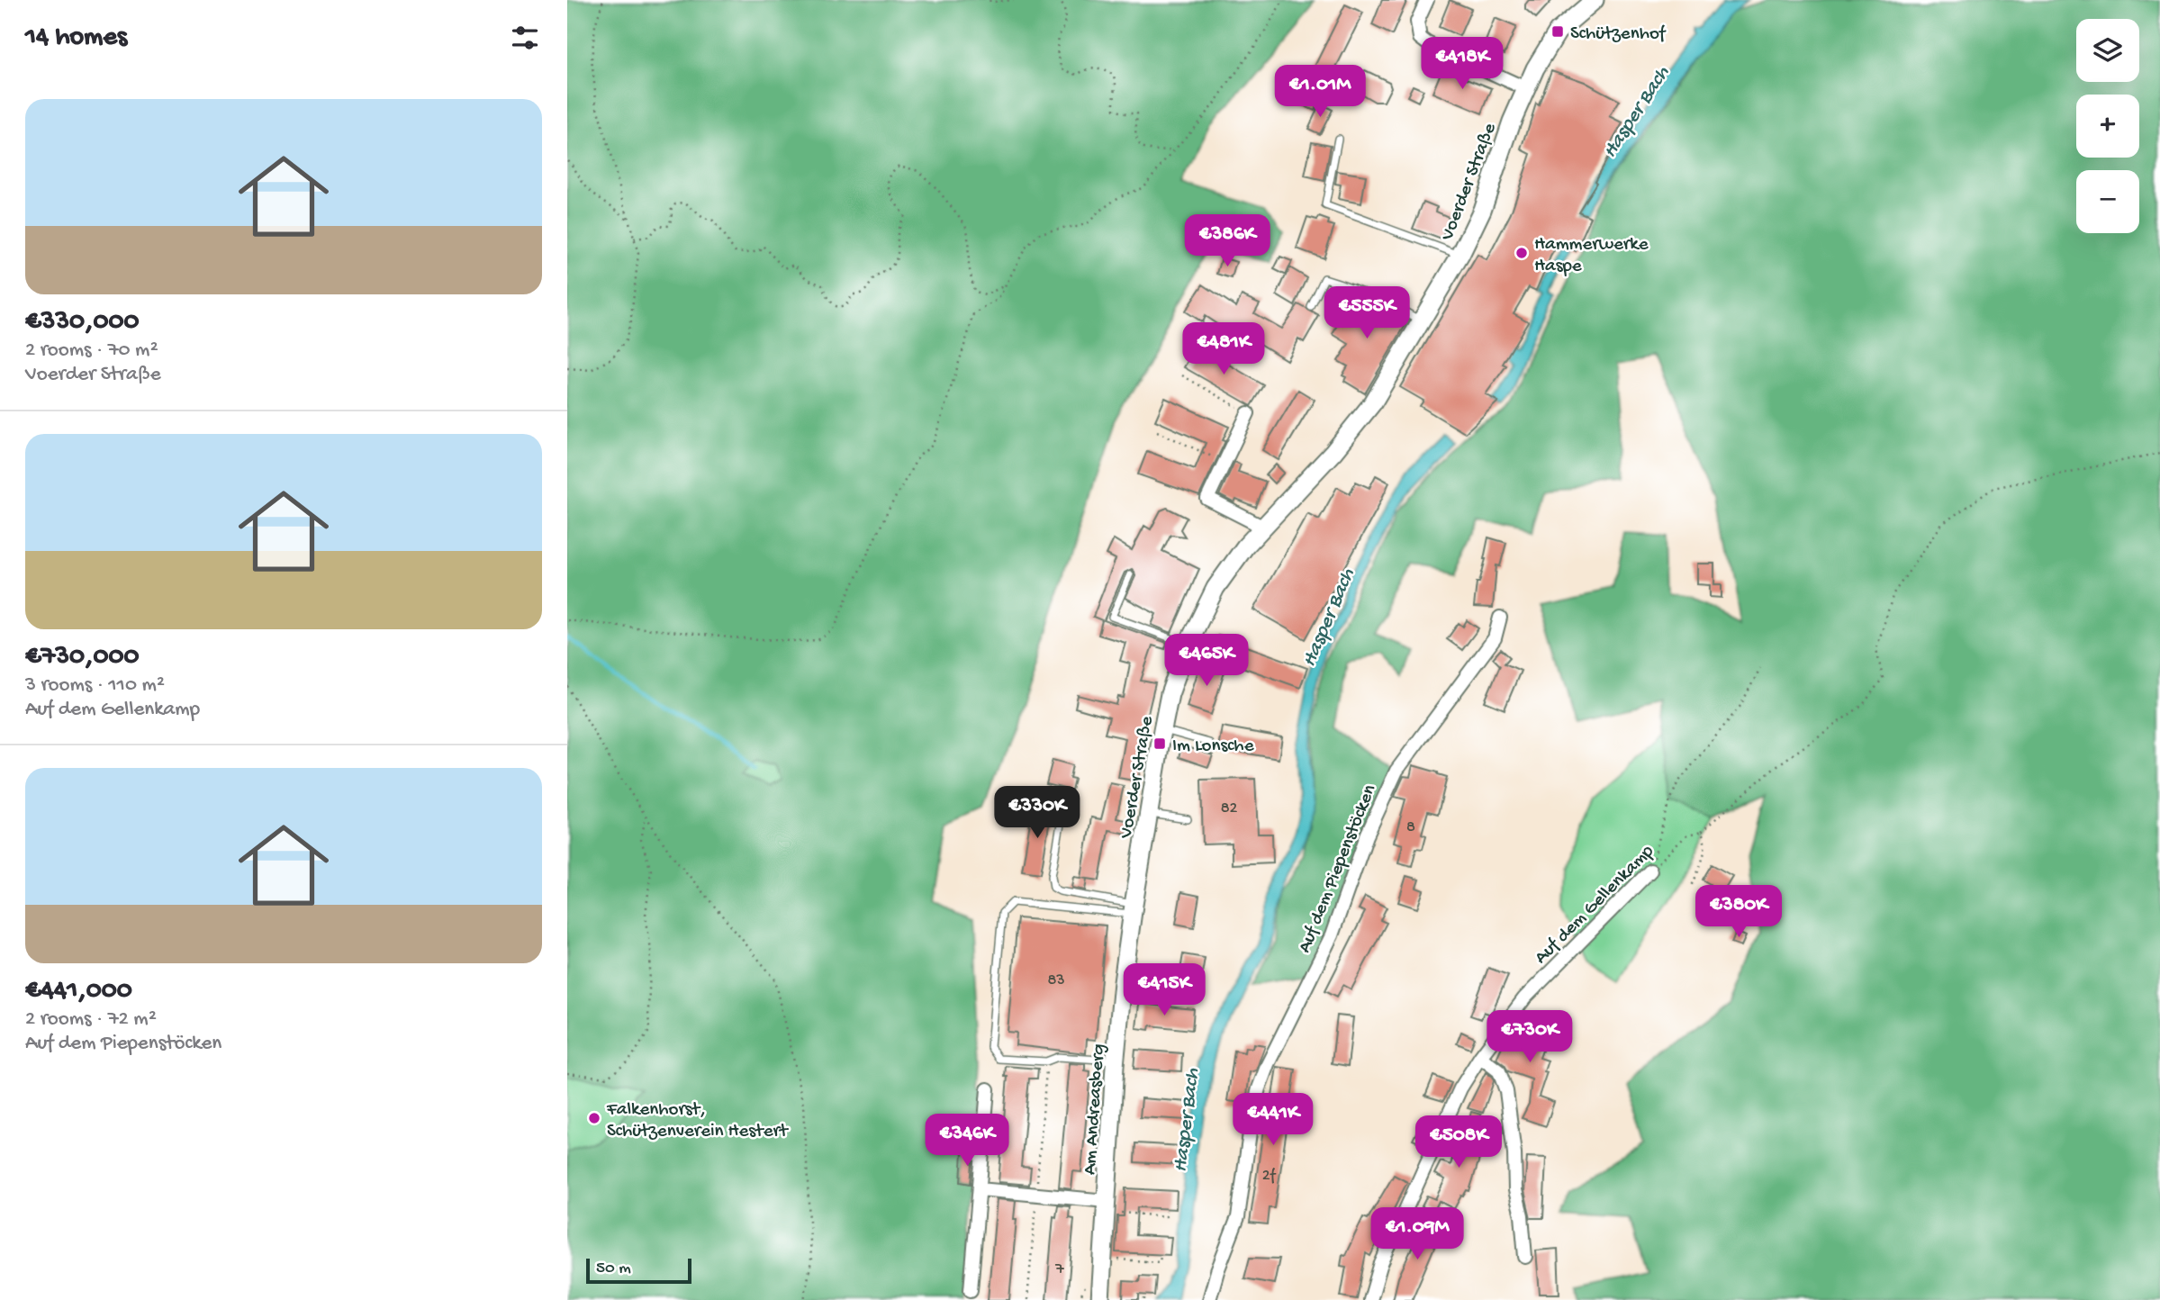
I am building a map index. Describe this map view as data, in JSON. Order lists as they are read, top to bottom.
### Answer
{
  "streets": {
    "main road": ["Voerder Straße", "Am Andreasberg"],
    "street": ["Auf dem Piepenstöcken", "Auf dem Gellenkamp"]
  },
  "crossings": [
    ["Voerder Straße", "Am Andreasberg"]
  ],
  "water": ["Hasper Bach"],
  "places": {
    "transit": ["Schützenhof", "Im Lonsche"],
    "other": ["Hammerwerke Haspe", "Falkenhorst, Schützenverein Hestert"]
  },
  "house_numbers": [
    "82",
    "8",
    "83",
    "2f",
    "7"
  ],
  "scale_bar": "50 m",
  "page": {
    "heading": "14 homes",
    "map_buttons": ["+", "−"],
    "price": [
      "€418K",
      "€1.01M",
      "€386K",
      "€555K",
      "€481K",
      "€465K",
      "€330K",
      "€380K",
      "€415K",
      "€730K",
      "€441K",
      "€346K",
      "€508K",
      "€1.09M"
    ],
    "list": [
      {
        "name": "€330,000",
        "note": "2 rooms · 70 m² · Voerder Straße"
      },
      {
        "name": "€730,000",
        "note": "3 rooms · 110 m² · Auf dem Gellenkamp"
      },
      {
        "name": "€441,000",
        "note": "2 rooms · 72 m² · Auf dem Piepenstöcken"
      }
    ],
    "scale": "50 m"
  }
}
